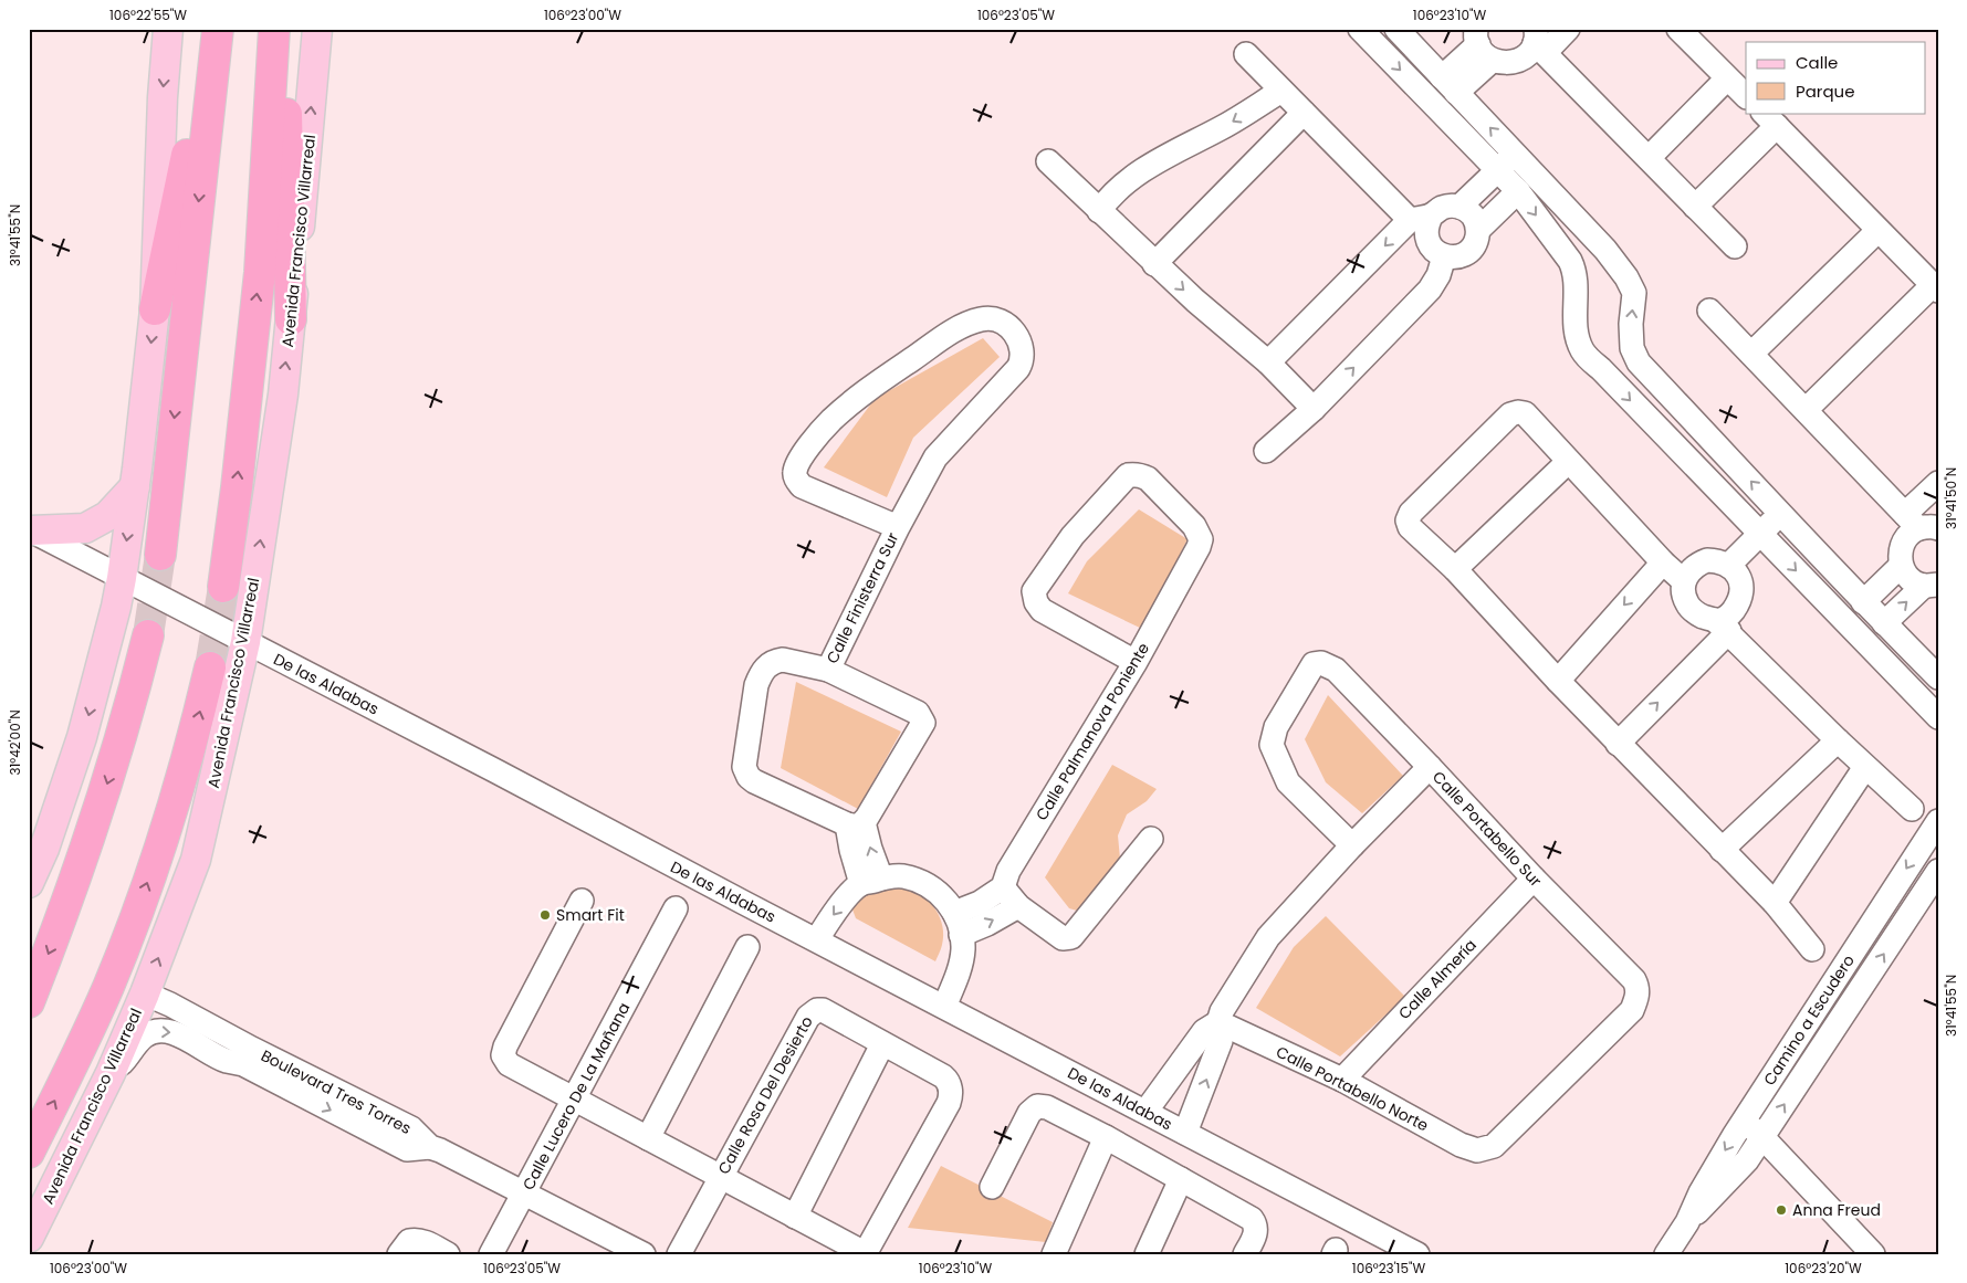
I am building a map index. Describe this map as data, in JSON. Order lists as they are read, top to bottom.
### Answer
{
  "streets": {
    "highway": ["Avenida Francisco Villarreal"],
    "street": [
      "Calle Finisterra Sur",
      "De las Aldabas",
      "Calle Palmanova Poniente",
      "Calle Portabello Sur",
      "Calle Almería",
      "Camino a Escudero",
      "Calle Portabello Norte",
      "Boulevard Tres Torres",
      "Calle Rosa Del Desierto",
      "Calle Lucero De La Mañana"
    ]
  },
  "crossings": [
    ["Avenida Francisco Villarreal", "De las Aldabas"],
    ["Avenida Francisco Villarreal", "Boulevard Tres Torres"],
    ["Calle Portabello Sur", "Calle Almería"],
    ["Calle Portabello Sur", "Calle Portabello Norte"],
    ["Calle Almería", "Calle Portabello Norte"],
    ["Boulevard Tres Torres", "Calle Lucero De La Mañana"]
  ],
  "places": ["Smart Fit", "Anna Freud"],
  "legend": ["Calle", "Parque"],
  "coordinates": [
    "106°22'55\"W",
    "106°23'00\"W",
    "106°23'05\"W",
    "106°23'10\"W",
    "31°41'55\"N",
    "31°41'50\"N",
    "31°42'00\"N",
    "106°23'15\"W",
    "106°23'20\"W"
  ]
}
